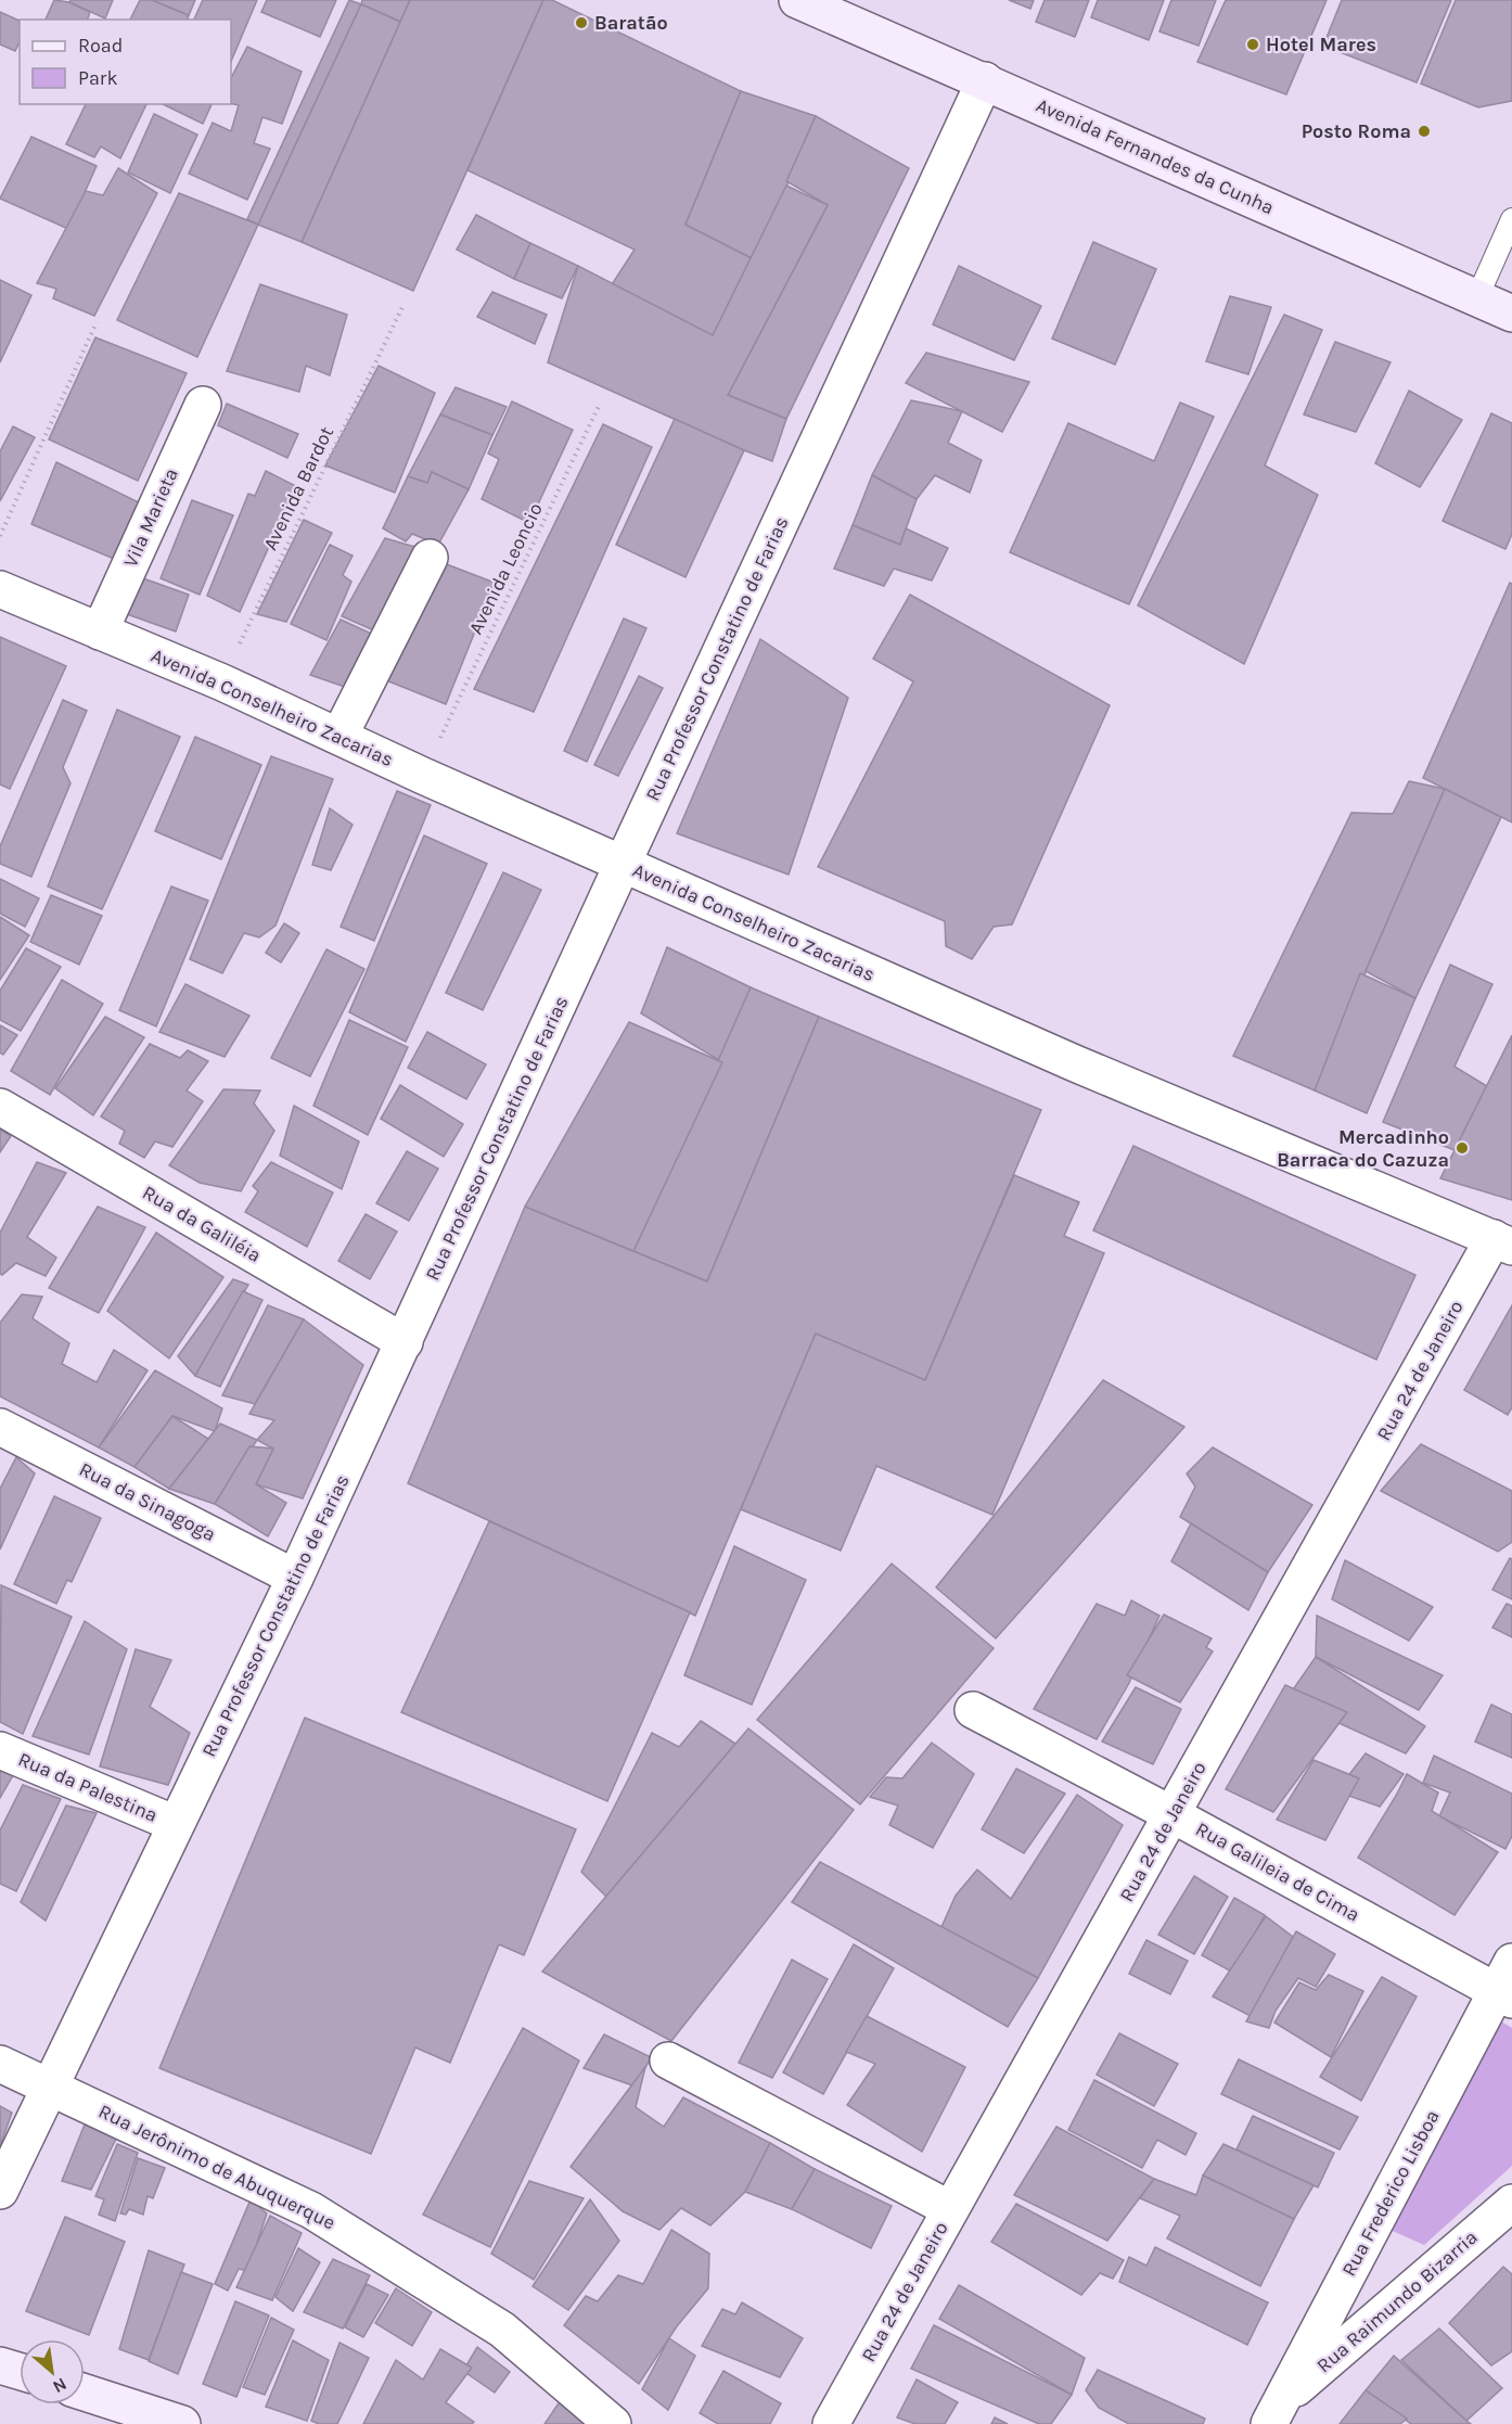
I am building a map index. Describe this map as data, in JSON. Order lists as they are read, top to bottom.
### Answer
{
  "streets": {
    "main road": ["Avenida Fernandes da Cunha"],
    "street": [
      "Vila Marieta",
      "Rua Professor Constatino de Farias",
      "Avenida Conselheiro Zacarias",
      "Rua da Galiléia",
      "Rua 24 de Janeiro",
      "Rua da Sinagoga",
      "Rua da Palestina",
      "Rua Galileia de Cima",
      "Rua Jerônimo de Abuquerque",
      "Rua Frederico Lisboa",
      "Rua Raimundo Bizarria"
    ],
    "path": ["Avenida Bardot", "Avenida Leoncio"]
  },
  "crossings": [
    ["Avenida Fernandes da Cunha", "Rua Professor Constatino de Farias"],
    ["Avenida Bardot", "Avenida Conselheiro Zacarias"],
    ["Vila Marieta", "Avenida Conselheiro Zacarias"],
    ["Rua Professor Constatino de Farias", "Avenida Conselheiro Zacarias"],
    ["Rua Professor Constatino de Farias", "Rua da Galiléia"],
    ["Rua Professor Constatino de Farias", "Rua da Sinagoga"],
    ["Rua Professor Constatino de Farias", "Rua da Palestina"],
    ["Rua Professor Constatino de Farias", "Rua Jerônimo de Abuquerque"],
    ["Avenida Conselheiro Zacarias", "Rua 24 de Janeiro"],
    ["Rua 24 de Janeiro", "Rua Galileia de Cima"],
    ["Rua Galileia de Cima", "Rua Frederico Lisboa"],
    ["Rua Frederico Lisboa", "Rua Raimundo Bizarria"]
  ],
  "places": [
    "Baratão",
    "Hotel Mares",
    "Posto Roma",
    "Mercadinho Barraca do Cazuza"
  ],
  "legend": ["Road", "Park"],
  "north": "bottom right"
}
